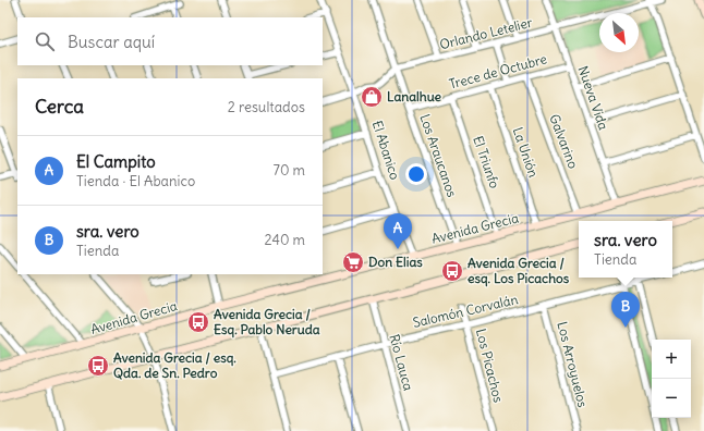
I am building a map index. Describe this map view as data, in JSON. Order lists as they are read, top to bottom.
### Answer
{
  "streets": {
    "main road": ["Avenida Grecia"],
    "street": [
      "Orlando Letelier",
      "Trece de Octubre",
      "Nueva Vida",
      "Galvarino",
      "El Abanico",
      "La Unión",
      "Los Araucanos",
      "El Triunfo",
      "Salomón Corvalán",
      "Río Lauca",
      "Los Arroyuelos",
      "Los Picachos"
    ]
  },
  "crossings": [
    ["Orlando Letelier", "Nueva Vida"],
    ["Orlando Letelier", "El Abanico"],
    ["Orlando Letelier", "Los Araucanos"],
    ["Trece de Octubre", "Nueva Vida"],
    ["Trece de Octubre", "Galvarino"],
    ["Trece de Octubre", "La Unión"],
    ["Trece de Octubre", "Los Araucanos"],
    ["Trece de Octubre", "El Triunfo"],
    ["Nueva Vida", "Avenida Grecia"],
    ["Galvarino", "Avenida Grecia"],
    ["El Abanico", "Avenida Grecia"],
    ["La Unión", "Avenida Grecia"],
    ["Los Araucanos", "Avenida Grecia"],
    ["El Triunfo", "Avenida Grecia"],
    ["Salomón Corvalán", "Río Lauca"],
    ["Salomón Corvalán", "Los Arroyuelos"],
    ["Salomón Corvalán", "Los Picachos"]
  ],
  "places": {
    "shop": ["Lanalhue"],
    "supermarket": ["Don Elias"],
    "bus stop": ["Avenida Grecia / esq. Los Picachos", "Avenida Grecia / Esq. Pablo Neruda", "Avenida Grecia / esq. Qda. de Sn. Pedro"]
  },
  "north": "bottom right",
  "page": {
    "search": "Buscar aquí",
    "heading": ["Cerca", "2 resultados"],
    "list": [
      {
        "mark": "A",
        "name": "El Campito",
        "note": "Tienda · El Abanico",
        "value": "70 m"
      },
      {
        "mark": "B",
        "name": "sra. vero",
        "note": "Tienda",
        "value": "240 m"
      }
    ],
    "pins": ["A", "B"],
    "popup": ["sra. vero", "Tienda"],
    "map_buttons": ["+", "−"]
  }
}
